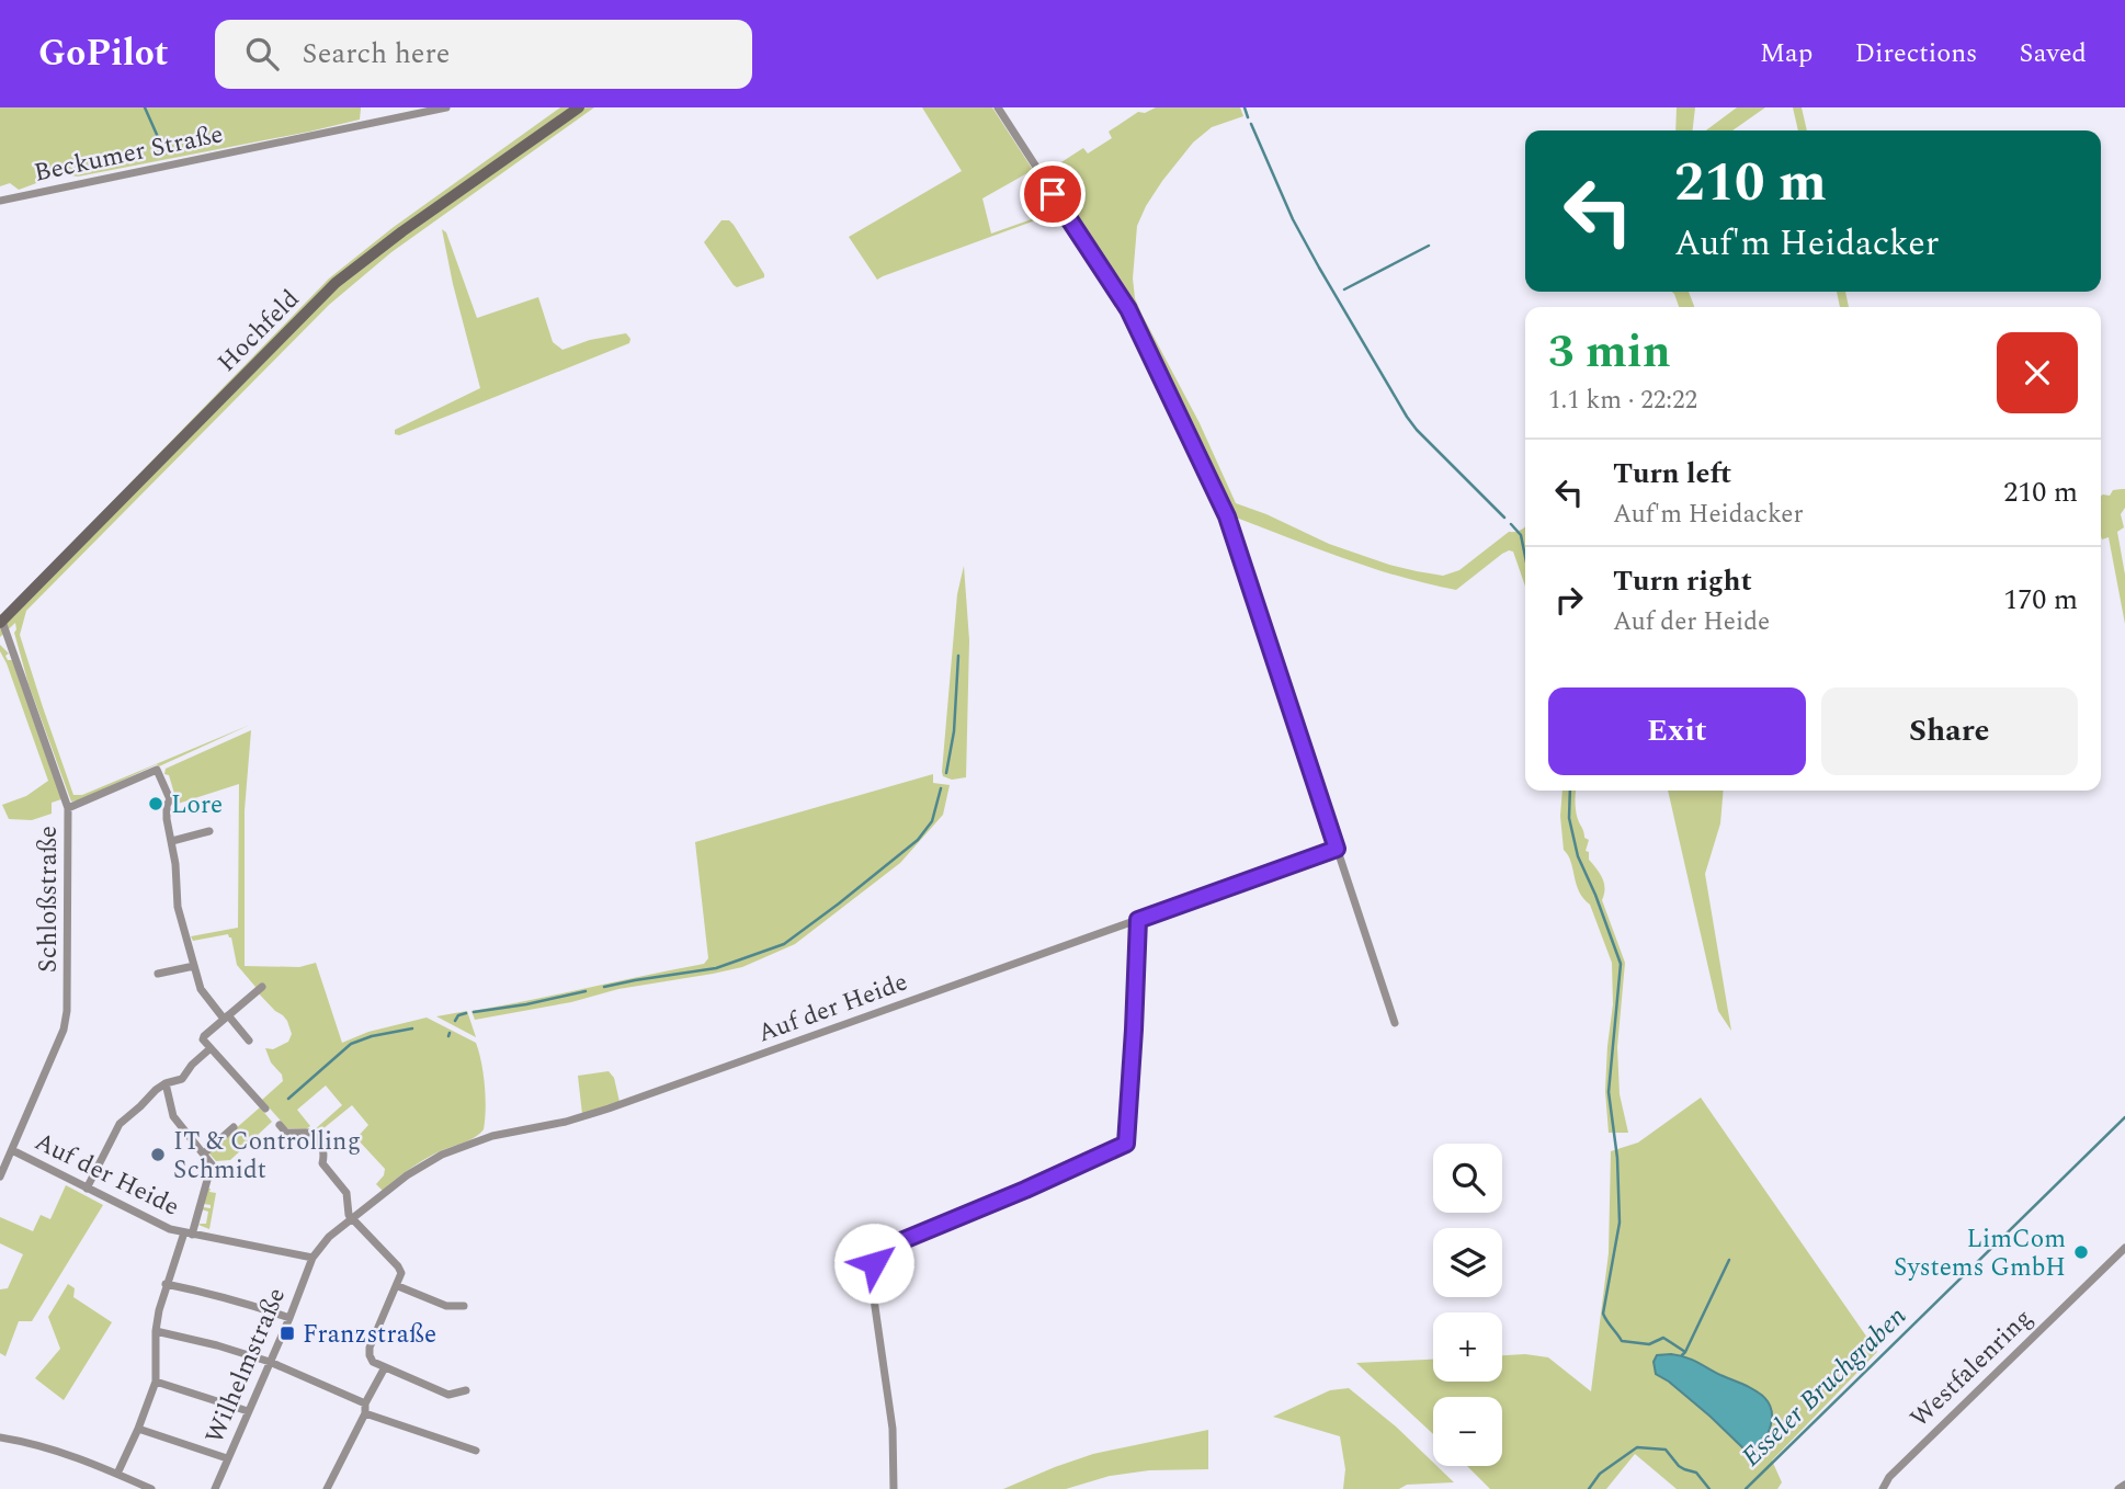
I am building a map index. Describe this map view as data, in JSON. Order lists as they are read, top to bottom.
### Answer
{
  "streets": {
    "street": [
      "Beckumer Straße",
      "Hochfeld",
      "Schloßstraße",
      "Auf der Heide",
      "Wilhelmstraße",
      "Westfalenring"
    ]
  },
  "crossings": [
    ["Hochfeld", "Schloßstraße"],
    ["Schloßstraße", "Auf der Heide"],
    ["Auf der Heide", "Wilhelmstraße"]
  ],
  "water": ["Esseler Bruchgraben"],
  "places": {
    "other": ["Lore", "IT & Controlling Schmidt", "LimCom Systems GmbH"],
    "transit": ["Franzstraße"]
  },
  "page": {
    "header": "GoPilot",
    "search": "Search here",
    "nav": ["Map", "Directions", "Saved"],
    "turn": ["210 m", "Auf'm Heidacker"],
    "heading": ["3 min", "1.1 km · 22:22"],
    "list": [
      {
        "name": "Turn left",
        "note": "Auf'm Heidacker",
        "value": "210 m"
      },
      {
        "name": "Turn right",
        "note": "Auf der Heide",
        "value": "170 m"
      }
    ],
    "buttons": ["Exit", "Share"],
    "map_buttons": ["+", "−"]
  }
}
